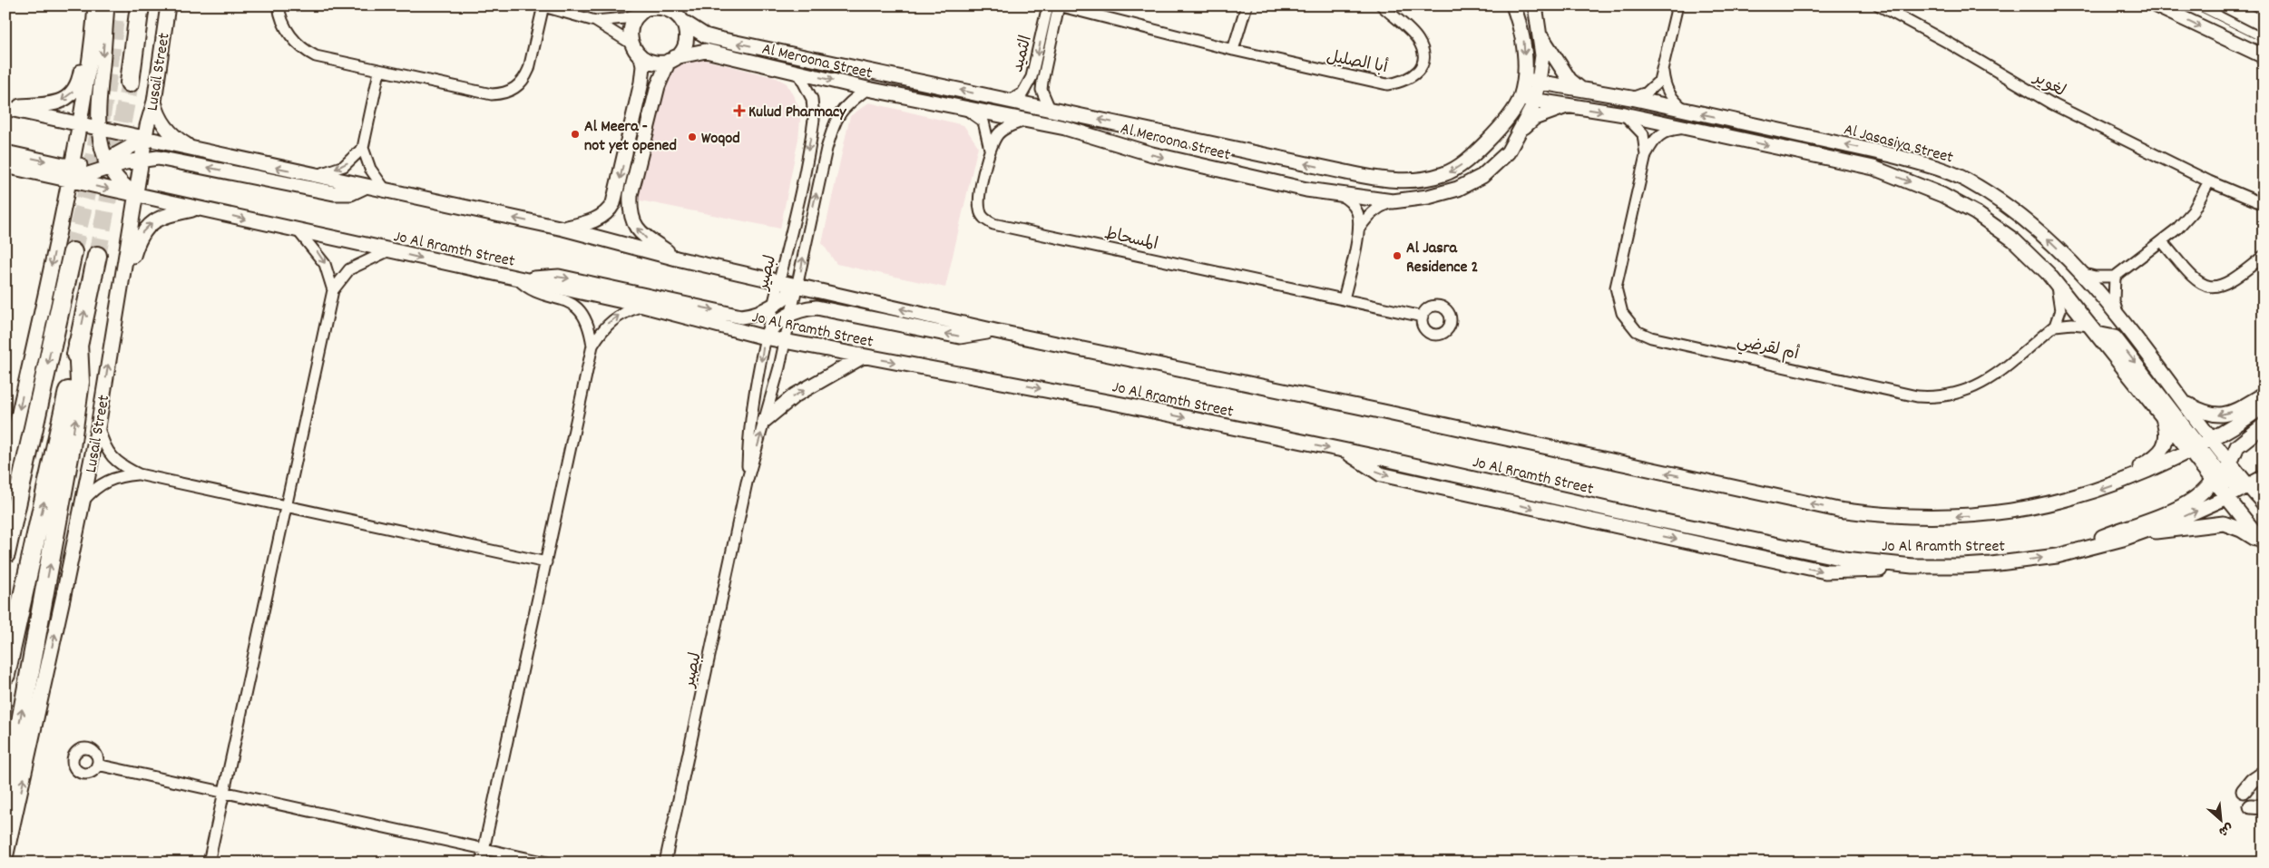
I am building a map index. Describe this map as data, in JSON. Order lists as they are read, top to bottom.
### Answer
{
  "streets": {
    "highway": ["Lusail Street"],
    "main road": ["Al Meroona Street", "Al Jasasiya Street", "Jo Al Rramth Street"],
    "street": [
      "الثميد",
      "أبا الصليل",
      "لغوير",
      "المسحاط",
      "لبصير",
      "أم لقرضي"
    ]
  },
  "crossings": [
    ["الثميد", "Al Meroona Street"],
    ["الثميد", "أبا الصليل"],
    ["Al Meroona Street", "Al Jasasiya Street"],
    ["Al Meroona Street", "المسحاط"],
    ["Al Meroona Street", "لبصير"],
    ["Lusail Street", "Jo Al Rramth Street"],
    ["Al Jasasiya Street", "Jo Al Rramth Street"],
    ["Al Jasasiya Street", "أم لقرضي"],
    ["Jo Al Rramth Street", "لبصير"]
  ],
  "places": {
    "health": ["Kulud Pharmacy"],
    "other": ["Al Meera - not yet opened", "Woqod", "Al Jasra Residence 2"]
  },
  "north": "bottom right"
}
